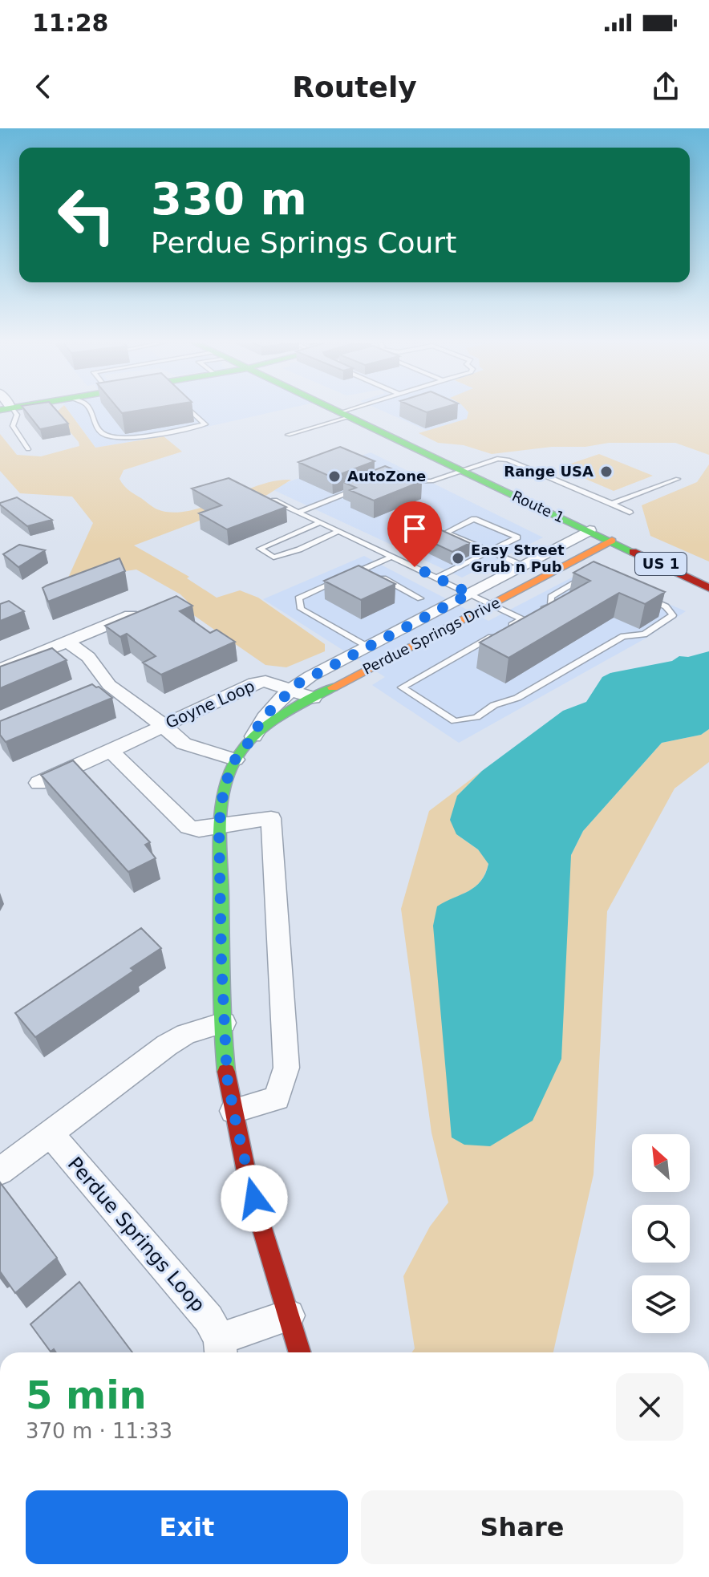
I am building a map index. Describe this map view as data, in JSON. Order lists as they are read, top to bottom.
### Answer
{
  "streets": {
    "street": [
      "Route 1",
      "US 1",
      "Perdue Springs Drive",
      "Goyne Loop",
      "Perdue Springs Loop"
    ]
  },
  "crossings": [
    ["Route 1", "Perdue Springs Drive"],
    ["Perdue Springs Drive", "Goyne Loop"],
    ["Perdue Springs Drive", "Perdue Springs Loop"]
  ],
  "places": ["Range USA", "AutoZone", "Easy Street Grub n Pub"],
  "north": "top left",
  "page": {
    "status": "11:28",
    "header": "Routely",
    "turn": ["330 m", "Perdue Springs Court"],
    "heading": ["5 min", "370 m · 11:33"],
    "buttons": ["Exit", "Share"]
  }
}
